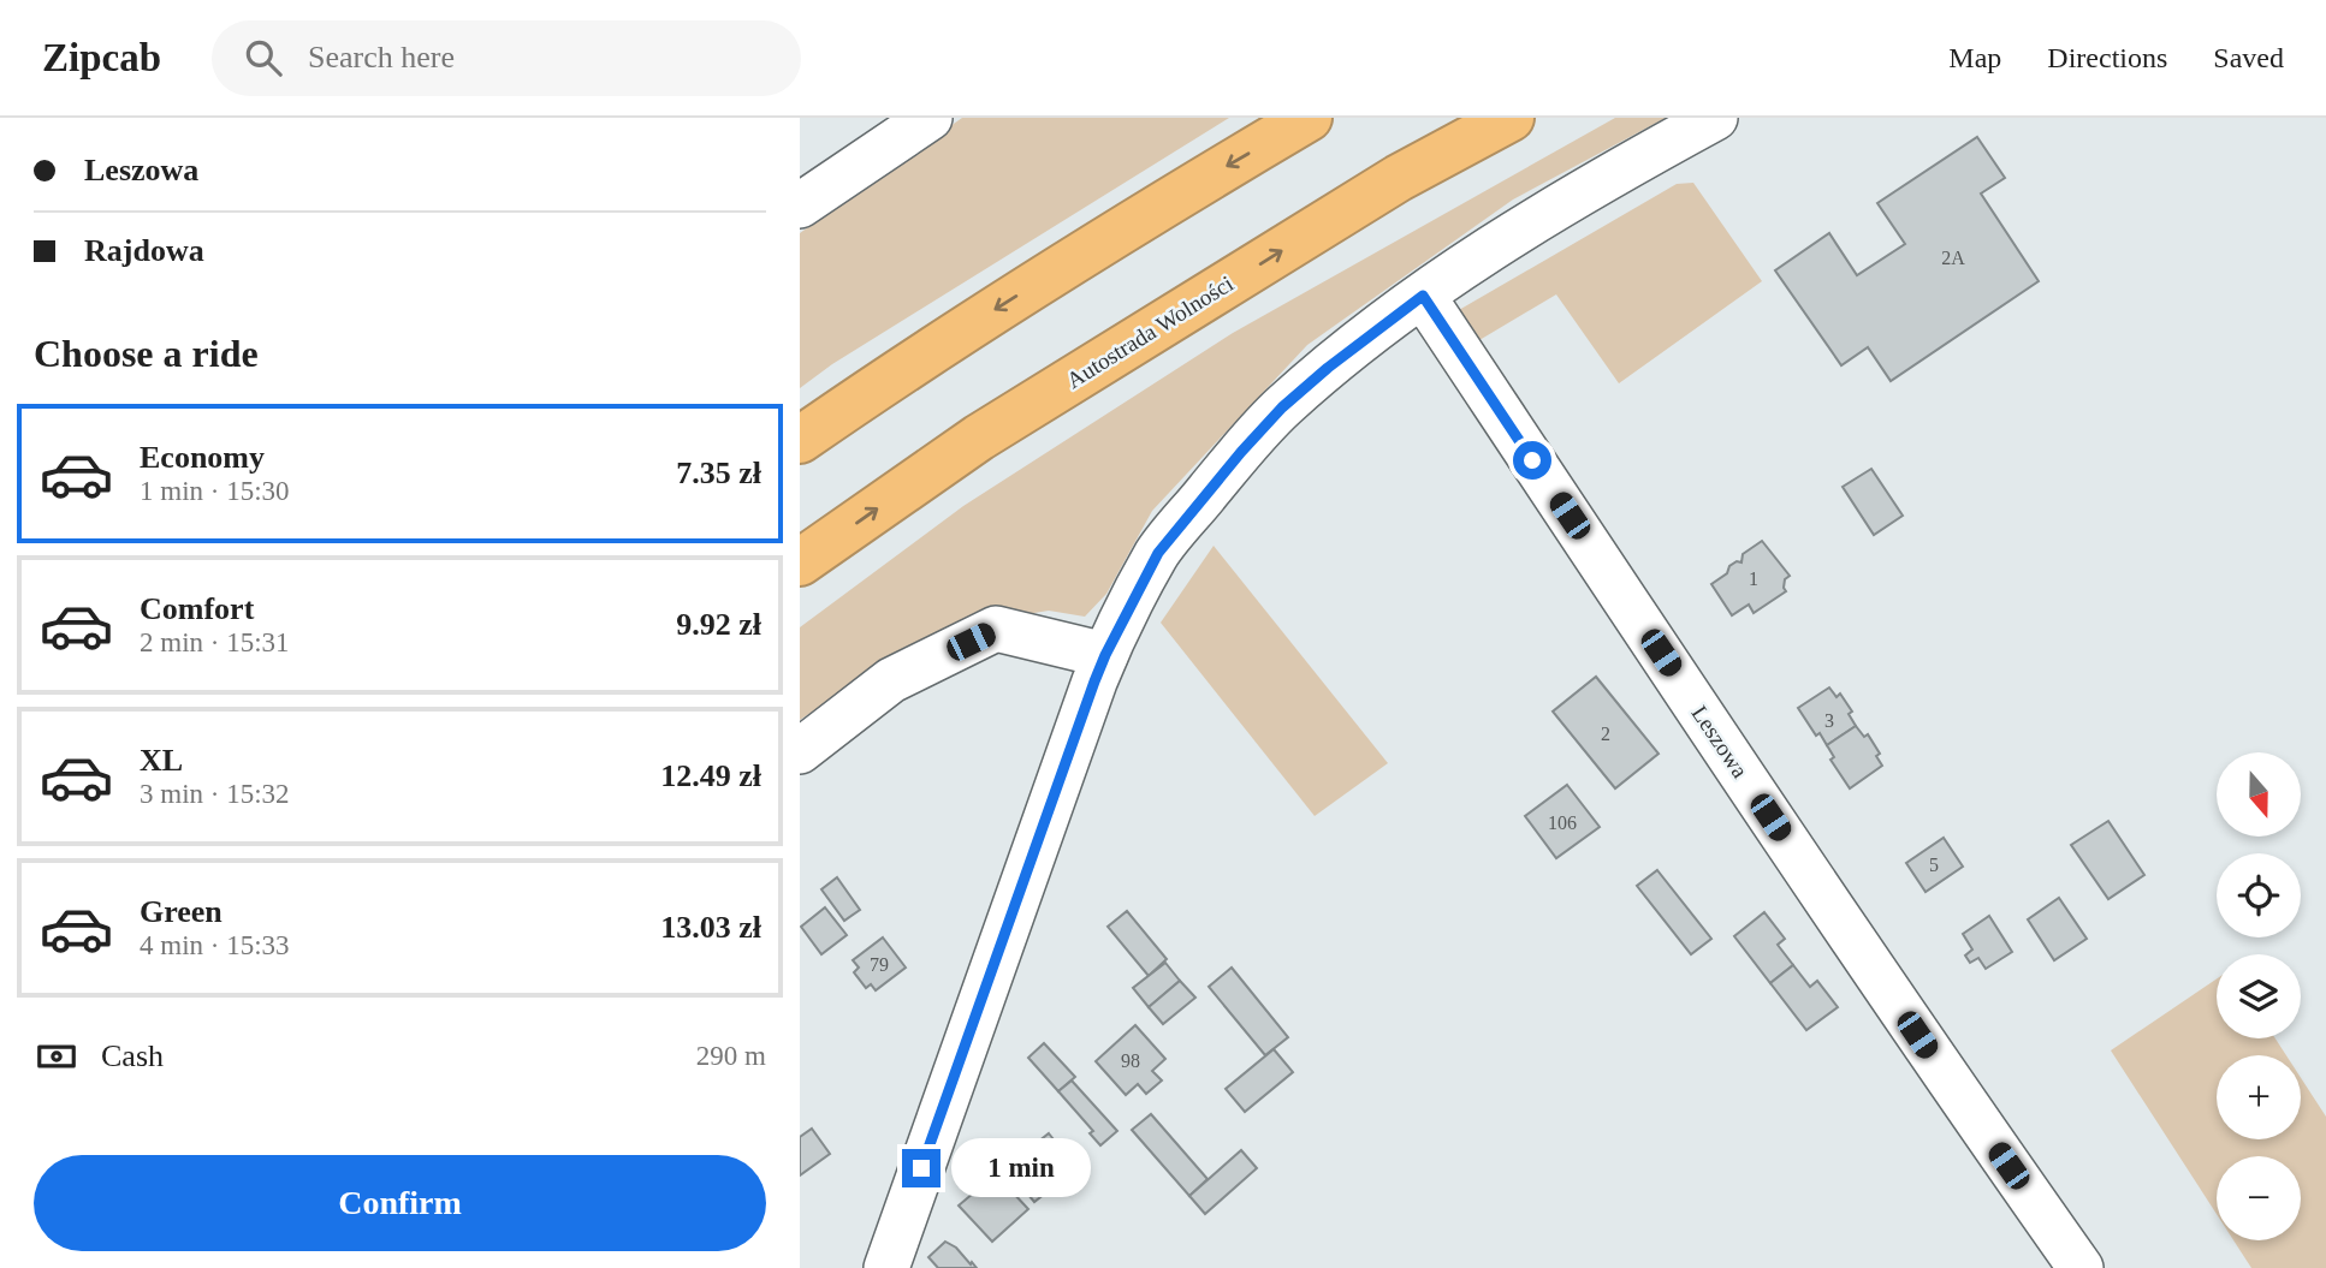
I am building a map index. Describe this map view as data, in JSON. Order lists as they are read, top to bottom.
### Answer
{
  "streets": {
    "highway": ["Autostrada Wolności"],
    "street": ["Leszowa"]
  },
  "house_numbers": [
    "2A",
    "1",
    "3",
    "2",
    "106",
    "5",
    "79",
    "98"
  ],
  "north": "bottom",
  "page": {
    "header": "Zipcab",
    "search": "Search here",
    "nav": ["Map", "Directions", "Saved"],
    "banner": ["Leszowa", "Rajdowa"],
    "heading": "Choose a ride",
    "list": [
      {
        "name": "Economy",
        "note": "1 min · 15:30",
        "value": "7.35 zł"
      },
      {
        "name": "Comfort",
        "note": "2 min · 15:31",
        "value": "9.92 zł"
      },
      {
        "name": "XL",
        "note": "3 min · 15:32",
        "value": "12.49 zł"
      },
      {
        "name": "Green",
        "note": "4 min · 15:33",
        "value": "13.03 zł"
      }
    ],
    "map_buttons": ["+", "−"],
    "pay": ["Cash", "290 m"],
    "buttons": "Confirm",
    "bubble": "1 min"
  }
}
